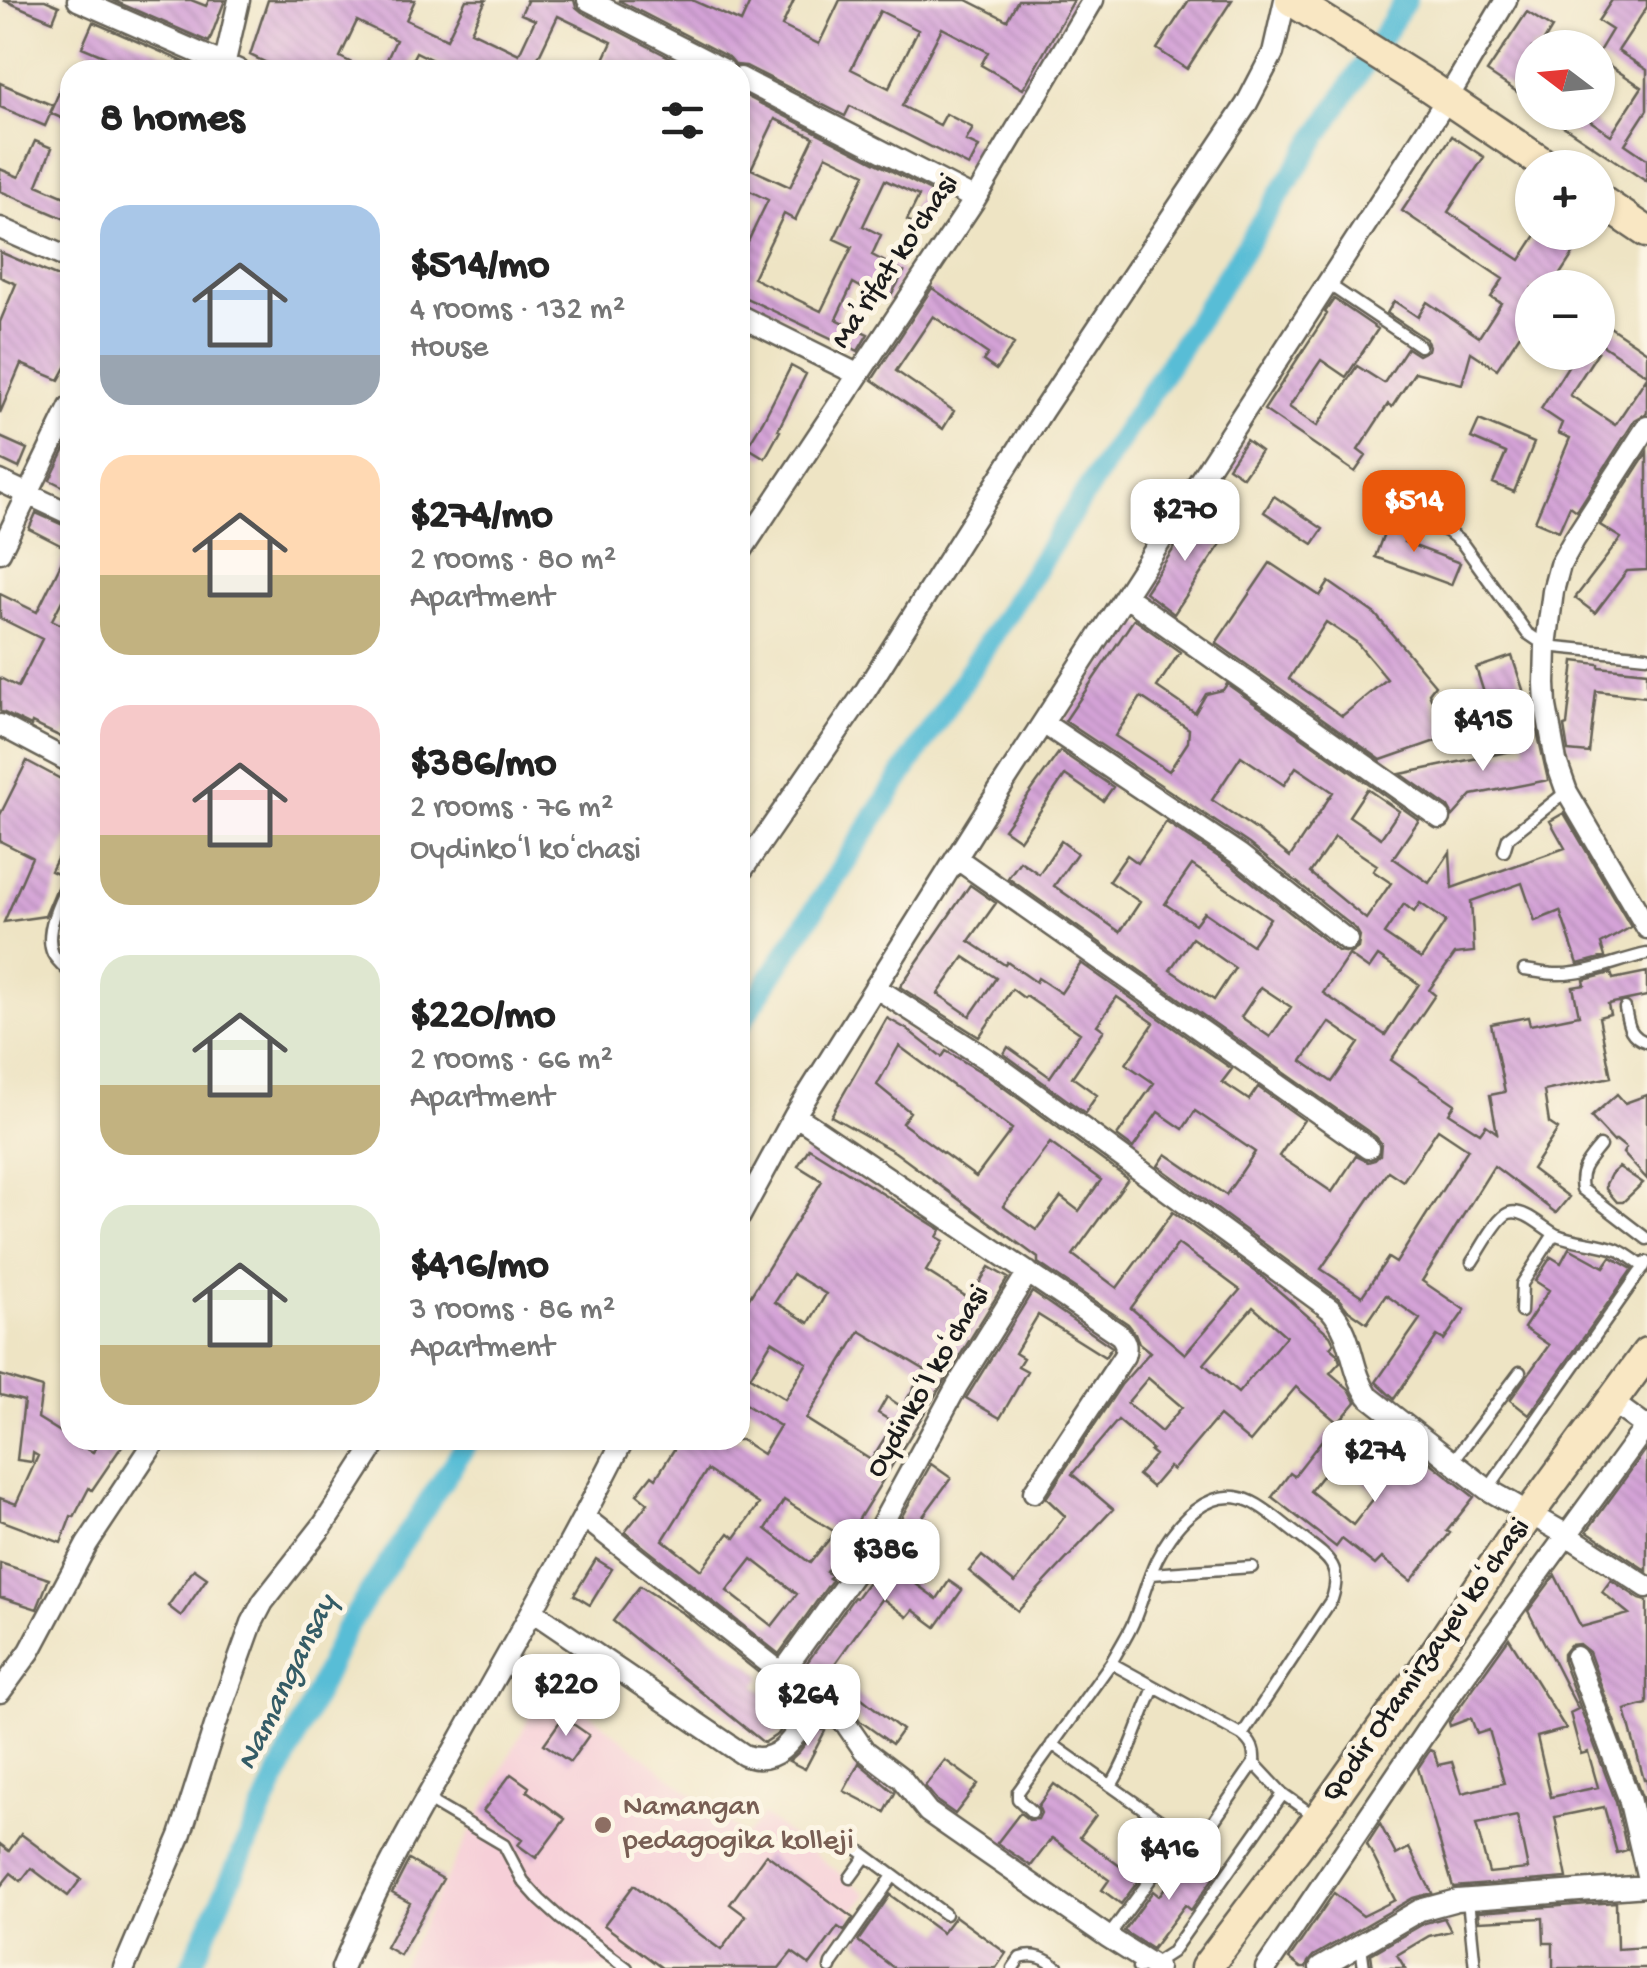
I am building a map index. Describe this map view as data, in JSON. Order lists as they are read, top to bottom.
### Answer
{
  "streets": {
    "main road": ["Qodir Otamirzayev koʻchasi"],
    "street": ["Maʼrifat ko'chasi", "Oydinkoʻl koʻchasi"]
  },
  "water": ["Namangansay"],
  "places": ["Namangan pedagogika kolleji"],
  "north": "left",
  "page": {
    "map_buttons": ["+", "−"],
    "heading": "8 homes",
    "list": [
      {
        "name": "$514/mo",
        "note": "4 rooms · 132 m² · House"
      },
      {
        "name": "$274/mo",
        "note": "2 rooms · 80 m² · Apartment"
      },
      {
        "name": "$386/mo",
        "note": "2 rooms · 76 m² · Oydinkoʻl koʻchasi"
      },
      {
        "name": "$220/mo",
        "note": "2 rooms · 66 m² · Apartment"
      },
      {
        "name": "$416/mo",
        "note": "3 rooms · 86 m² · Apartment"
      }
    ],
    "price": [
      "$514",
      "$270",
      "$415",
      "$274",
      "$386",
      "$220",
      "$264",
      "$416"
    ]
  }
}
